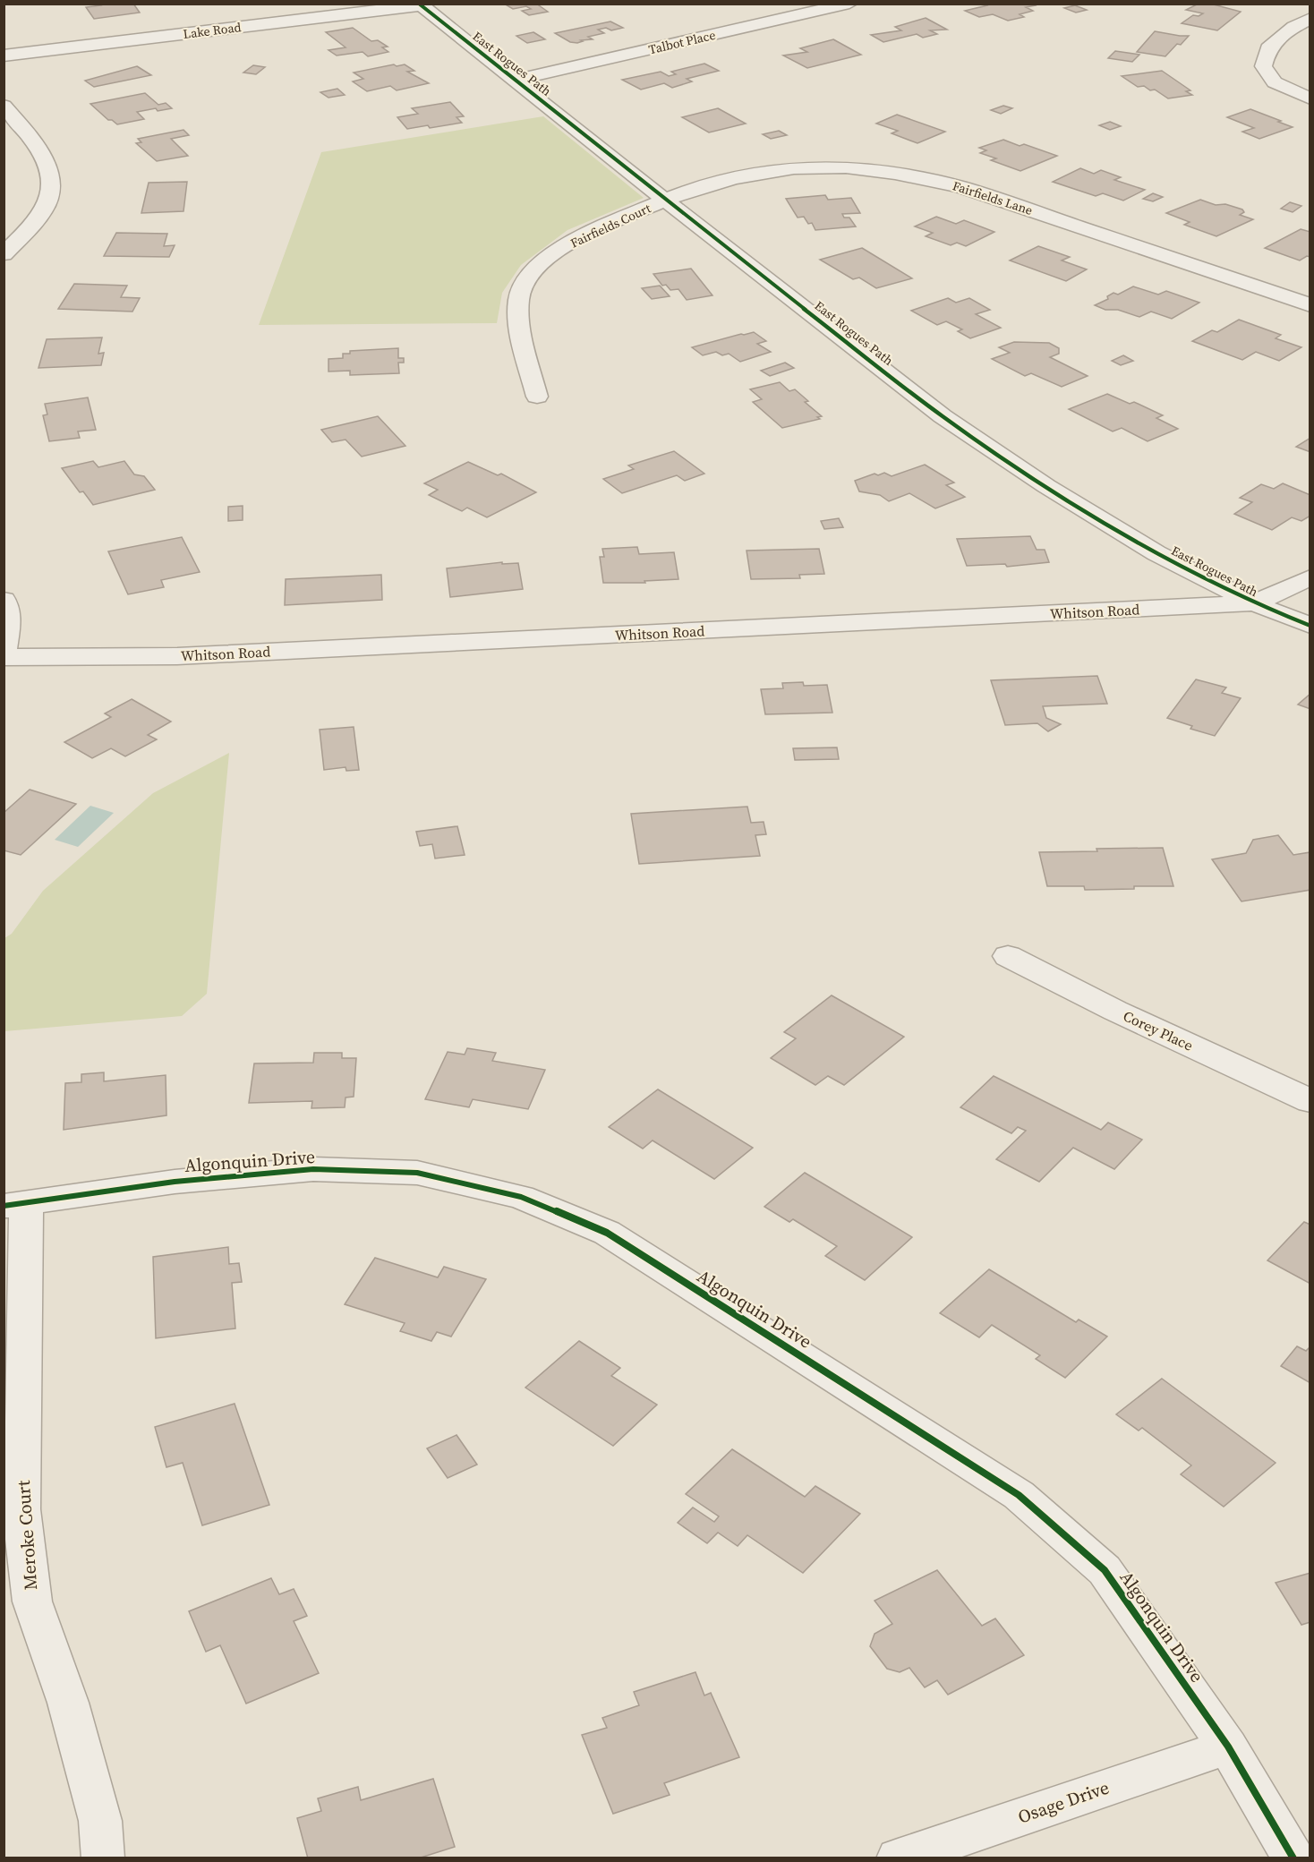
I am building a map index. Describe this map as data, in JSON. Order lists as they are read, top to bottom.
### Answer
{
  "streets": {
    "street": [
      "Lake Road",
      "Talbot Place",
      "East Rogues Path",
      "Fairfields Lane",
      "Fairfields Court",
      "Whitson Road",
      "Corey Place",
      "Algonquin Drive",
      "Meroke Court",
      "Osage Drive"
    ]
  },
  "crossings": [
    ["Lake Road", "East Rogues Path"],
    ["Talbot Place", "East Rogues Path"],
    ["East Rogues Path", "Fairfields Lane"],
    ["East Rogues Path", "Fairfields Court"],
    ["East Rogues Path", "Whitson Road"],
    ["Fairfields Lane", "Fairfields Court"],
    ["Algonquin Drive", "Meroke Court"],
    ["Algonquin Drive", "Osage Drive"]
  ]
}
